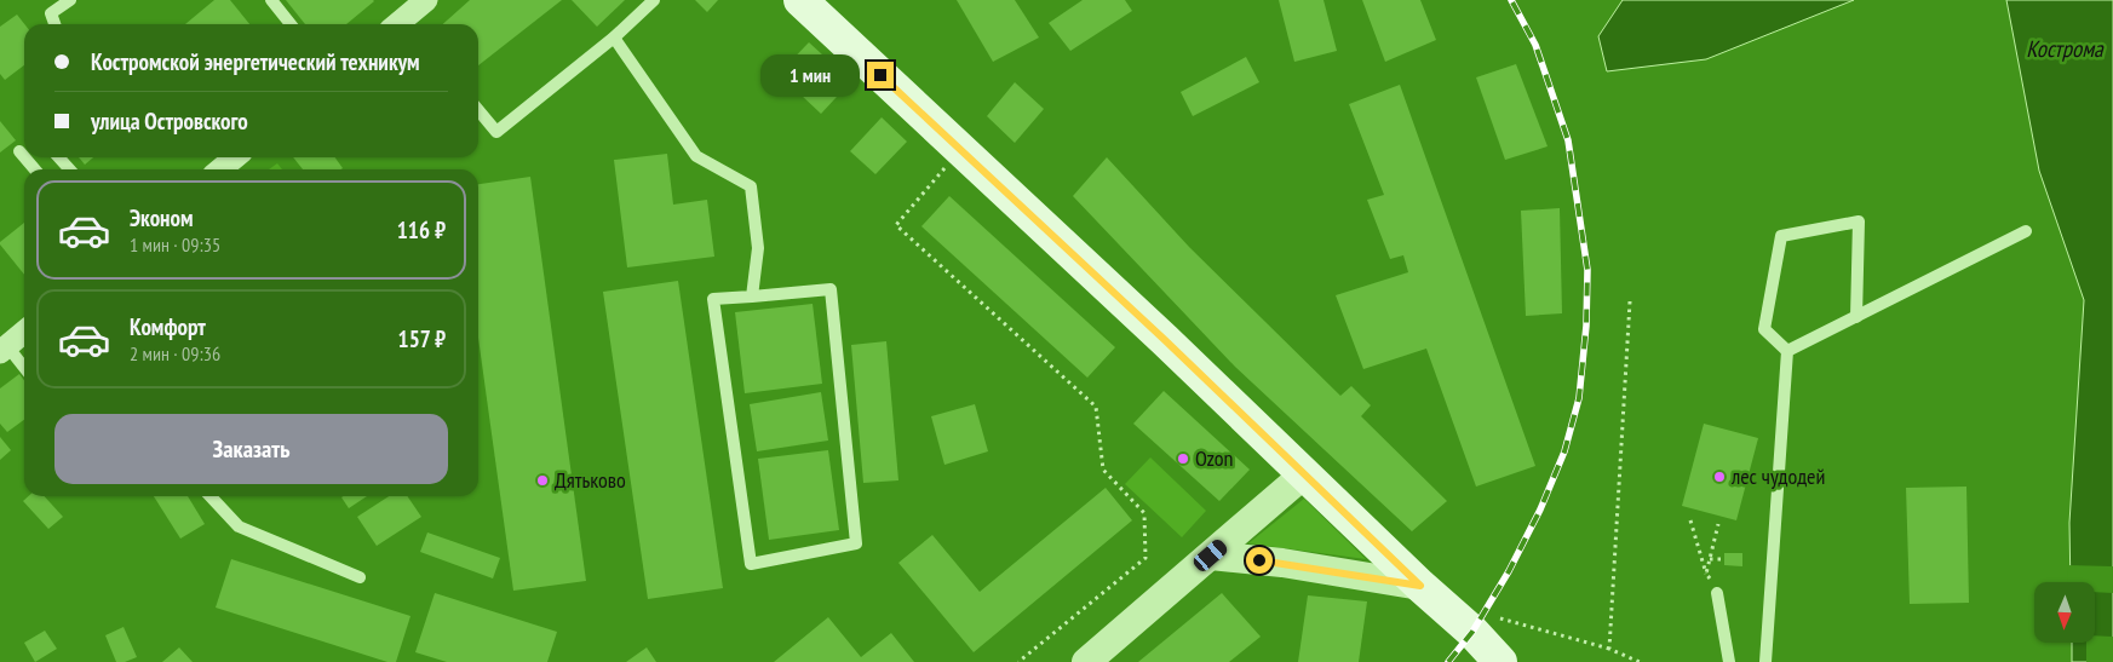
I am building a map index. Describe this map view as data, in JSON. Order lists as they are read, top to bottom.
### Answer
{
  "water": ["Кострома"],
  "places": ["Ozon", "лес чудодей", "Дятьково"],
  "north": "bottom",
  "page": {
    "banner": ["Костромской энергетический техникум", "улица Островского"],
    "bubble": "1 мин",
    "list": [
      {
        "name": "Эконом",
        "note": "1 мин · 09:35",
        "value": "116 ₽"
      },
      {
        "name": "Комфорт",
        "note": "2 мин · 09:36",
        "value": "157 ₽"
      }
    ],
    "buttons": "Заказать"
  }
}
